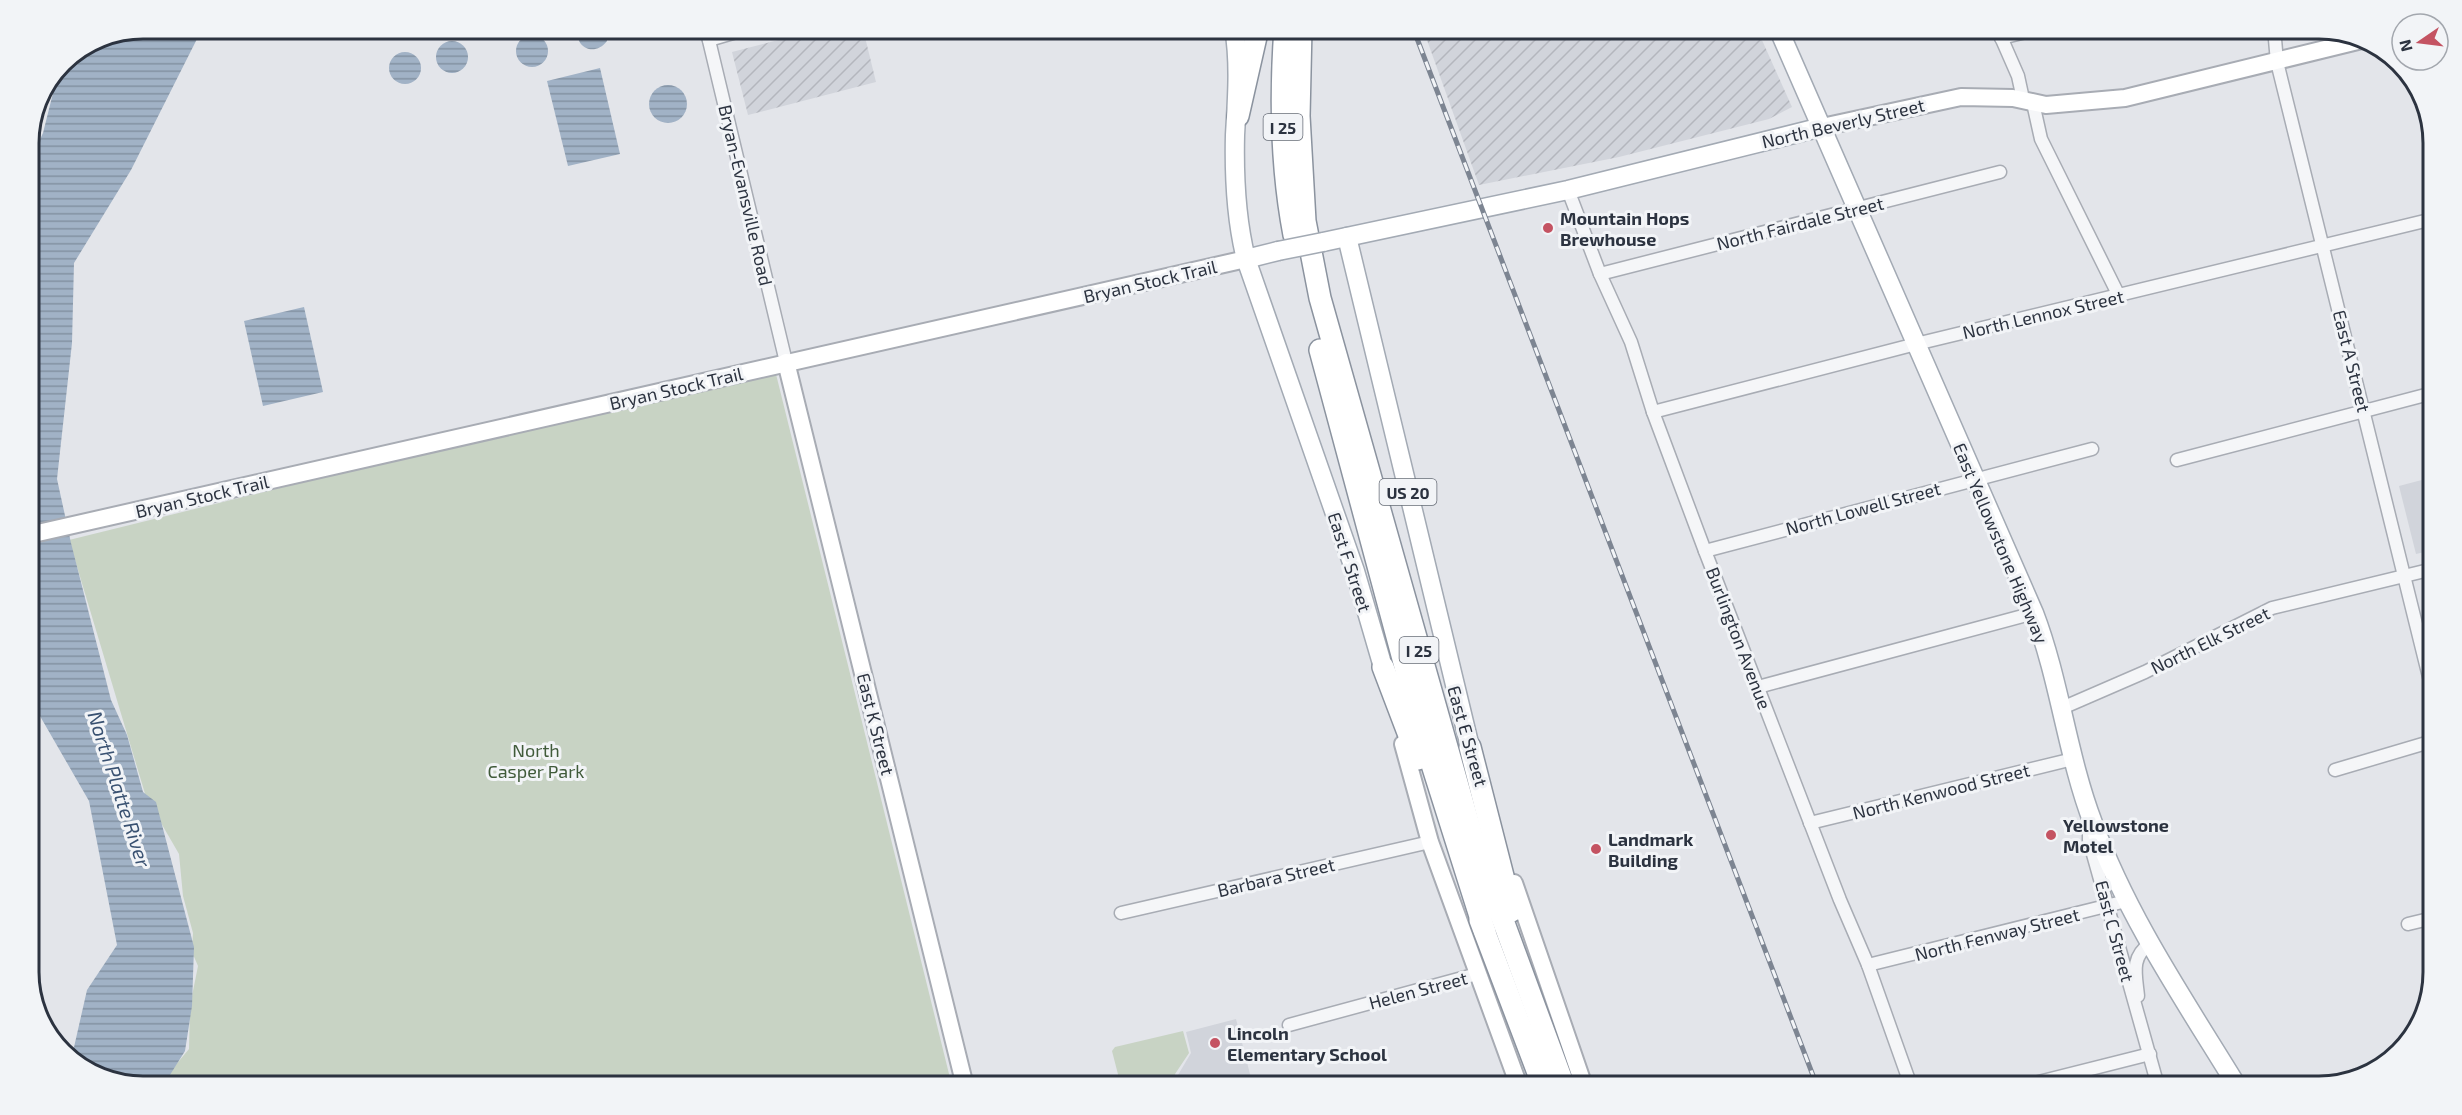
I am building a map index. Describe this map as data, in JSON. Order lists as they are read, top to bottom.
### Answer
{
  "streets": {
    "highway": ["I 25", "US 20"],
    "main road": [
      "North Beverly Street",
      "Bryan Stock Trail",
      "East Yellowstone Highway",
      "East F Street",
      "East K Street",
      "East E Street"
    ],
    "street": [
      "Bryan-Evansville Road",
      "North Fairdale Street",
      "North Lennox Street",
      "East A Street",
      "North Lowell Street",
      "Burlington Avenue",
      "North Elk Street",
      "North Kenwood Street",
      "Barbara Street",
      "East C Street",
      "North Fenway Street",
      "Helen Street"
    ]
  },
  "crossings": [
    ["North Beverly Street", "Bryan Stock Trail"],
    ["North Beverly Street", "East A Street"],
    ["North Beverly Street", "East Yellowstone Highway"],
    ["North Beverly Street", "Burlington Avenue"],
    ["North Beverly Street", "East E Street"],
    ["I 25", "US 20"],
    ["Bryan-Evansville Road", "Bryan Stock Trail"],
    ["Bryan-Evansville Road", "East K Street"],
    ["North Fairdale Street", "East Yellowstone Highway"],
    ["North Fairdale Street", "Burlington Avenue"],
    ["Bryan Stock Trail", "East F Street"],
    ["Bryan Stock Trail", "East K Street"],
    ["North Lennox Street", "East A Street"],
    ["North Lennox Street", "East Yellowstone Highway"],
    ["North Lennox Street", "Burlington Avenue"],
    ["East A Street", "North Elk Street"],
    ["US 20", "East E Street"],
    ["North Lowell Street", "East Yellowstone Highway"],
    ["North Lowell Street", "Burlington Avenue"],
    ["East Yellowstone Highway", "North Elk Street"],
    ["East Yellowstone Highway", "North Kenwood Street"],
    ["East Yellowstone Highway", "East C Street"],
    ["East Yellowstone Highway", "North Fenway Street"],
    ["East F Street", "Barbara Street"],
    ["East F Street", "Helen Street"],
    ["Burlington Avenue", "North Kenwood Street"],
    ["Burlington Avenue", "North Fenway Street"],
    ["East C Street", "North Fenway Street"]
  ],
  "water": ["North Platte River"],
  "parks": ["North Casper Park"],
  "places": [
    "Mountain Hops Brewhouse",
    "Yellowstone Motel",
    "Landmark Building",
    "Lincoln Elementary School"
  ],
  "north": "left"
}
